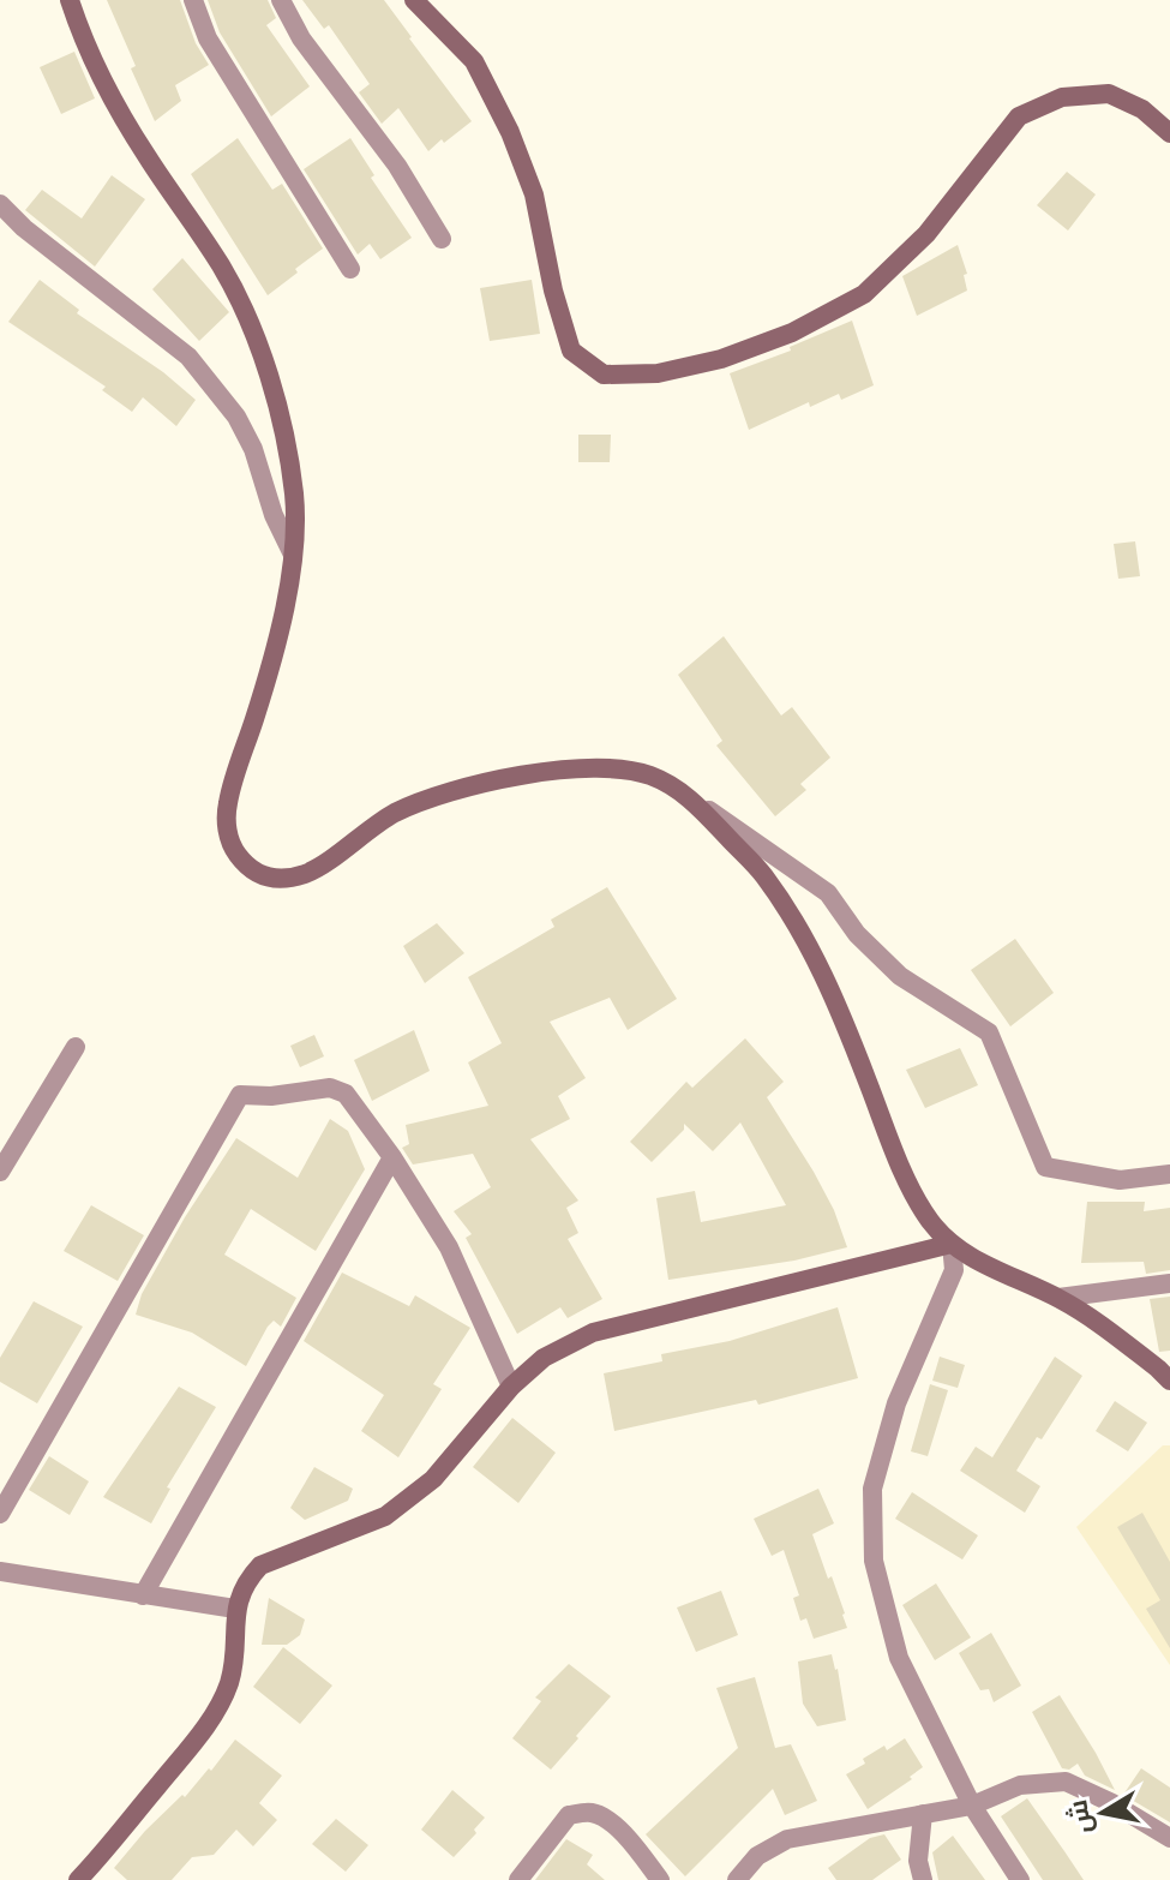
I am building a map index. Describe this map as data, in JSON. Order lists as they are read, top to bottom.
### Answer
{
  "north": "left"
}
